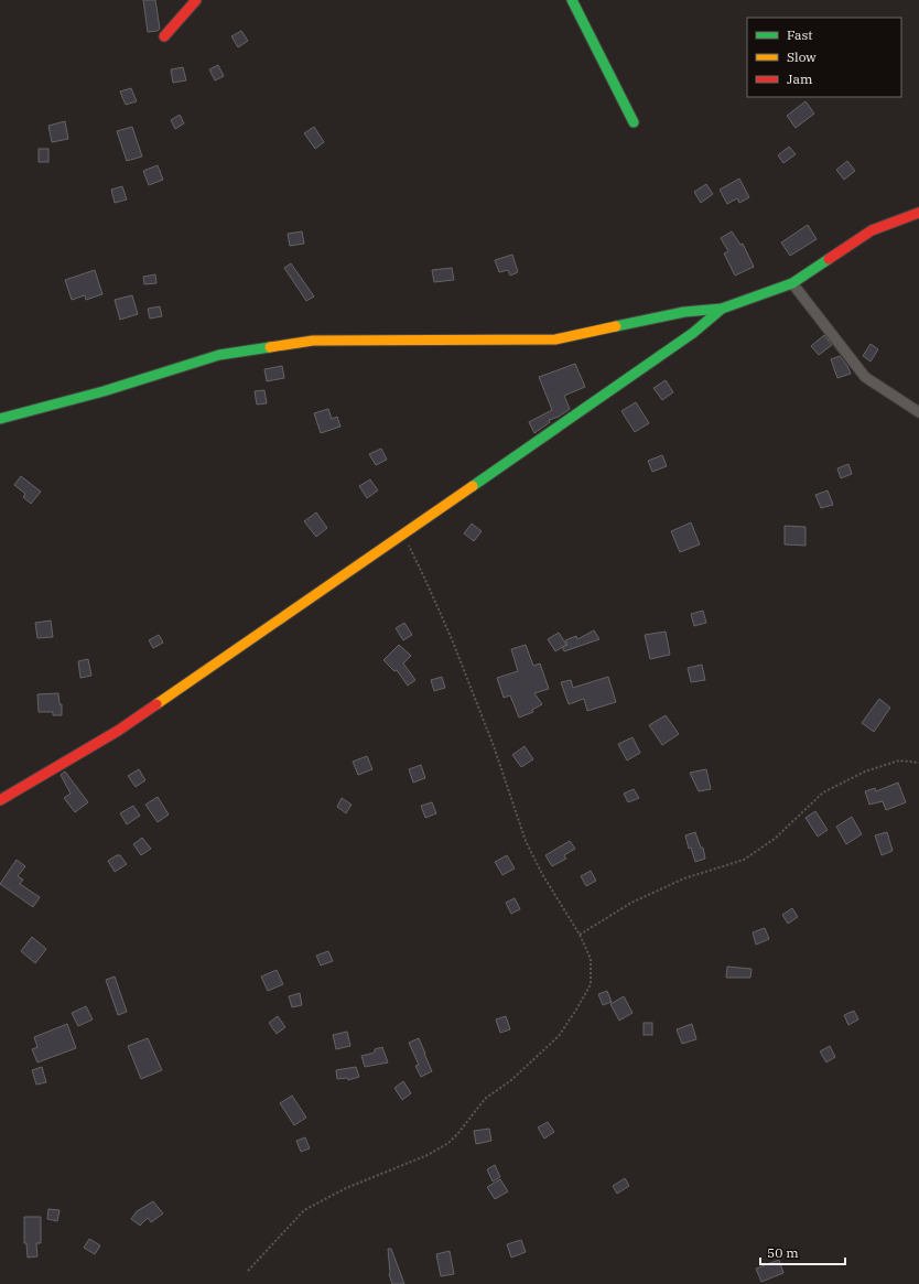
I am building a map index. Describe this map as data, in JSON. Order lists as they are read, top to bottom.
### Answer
{
  "legend": ["Fast", "Slow", "Jam"],
  "scale_bar": "50 m"
}
